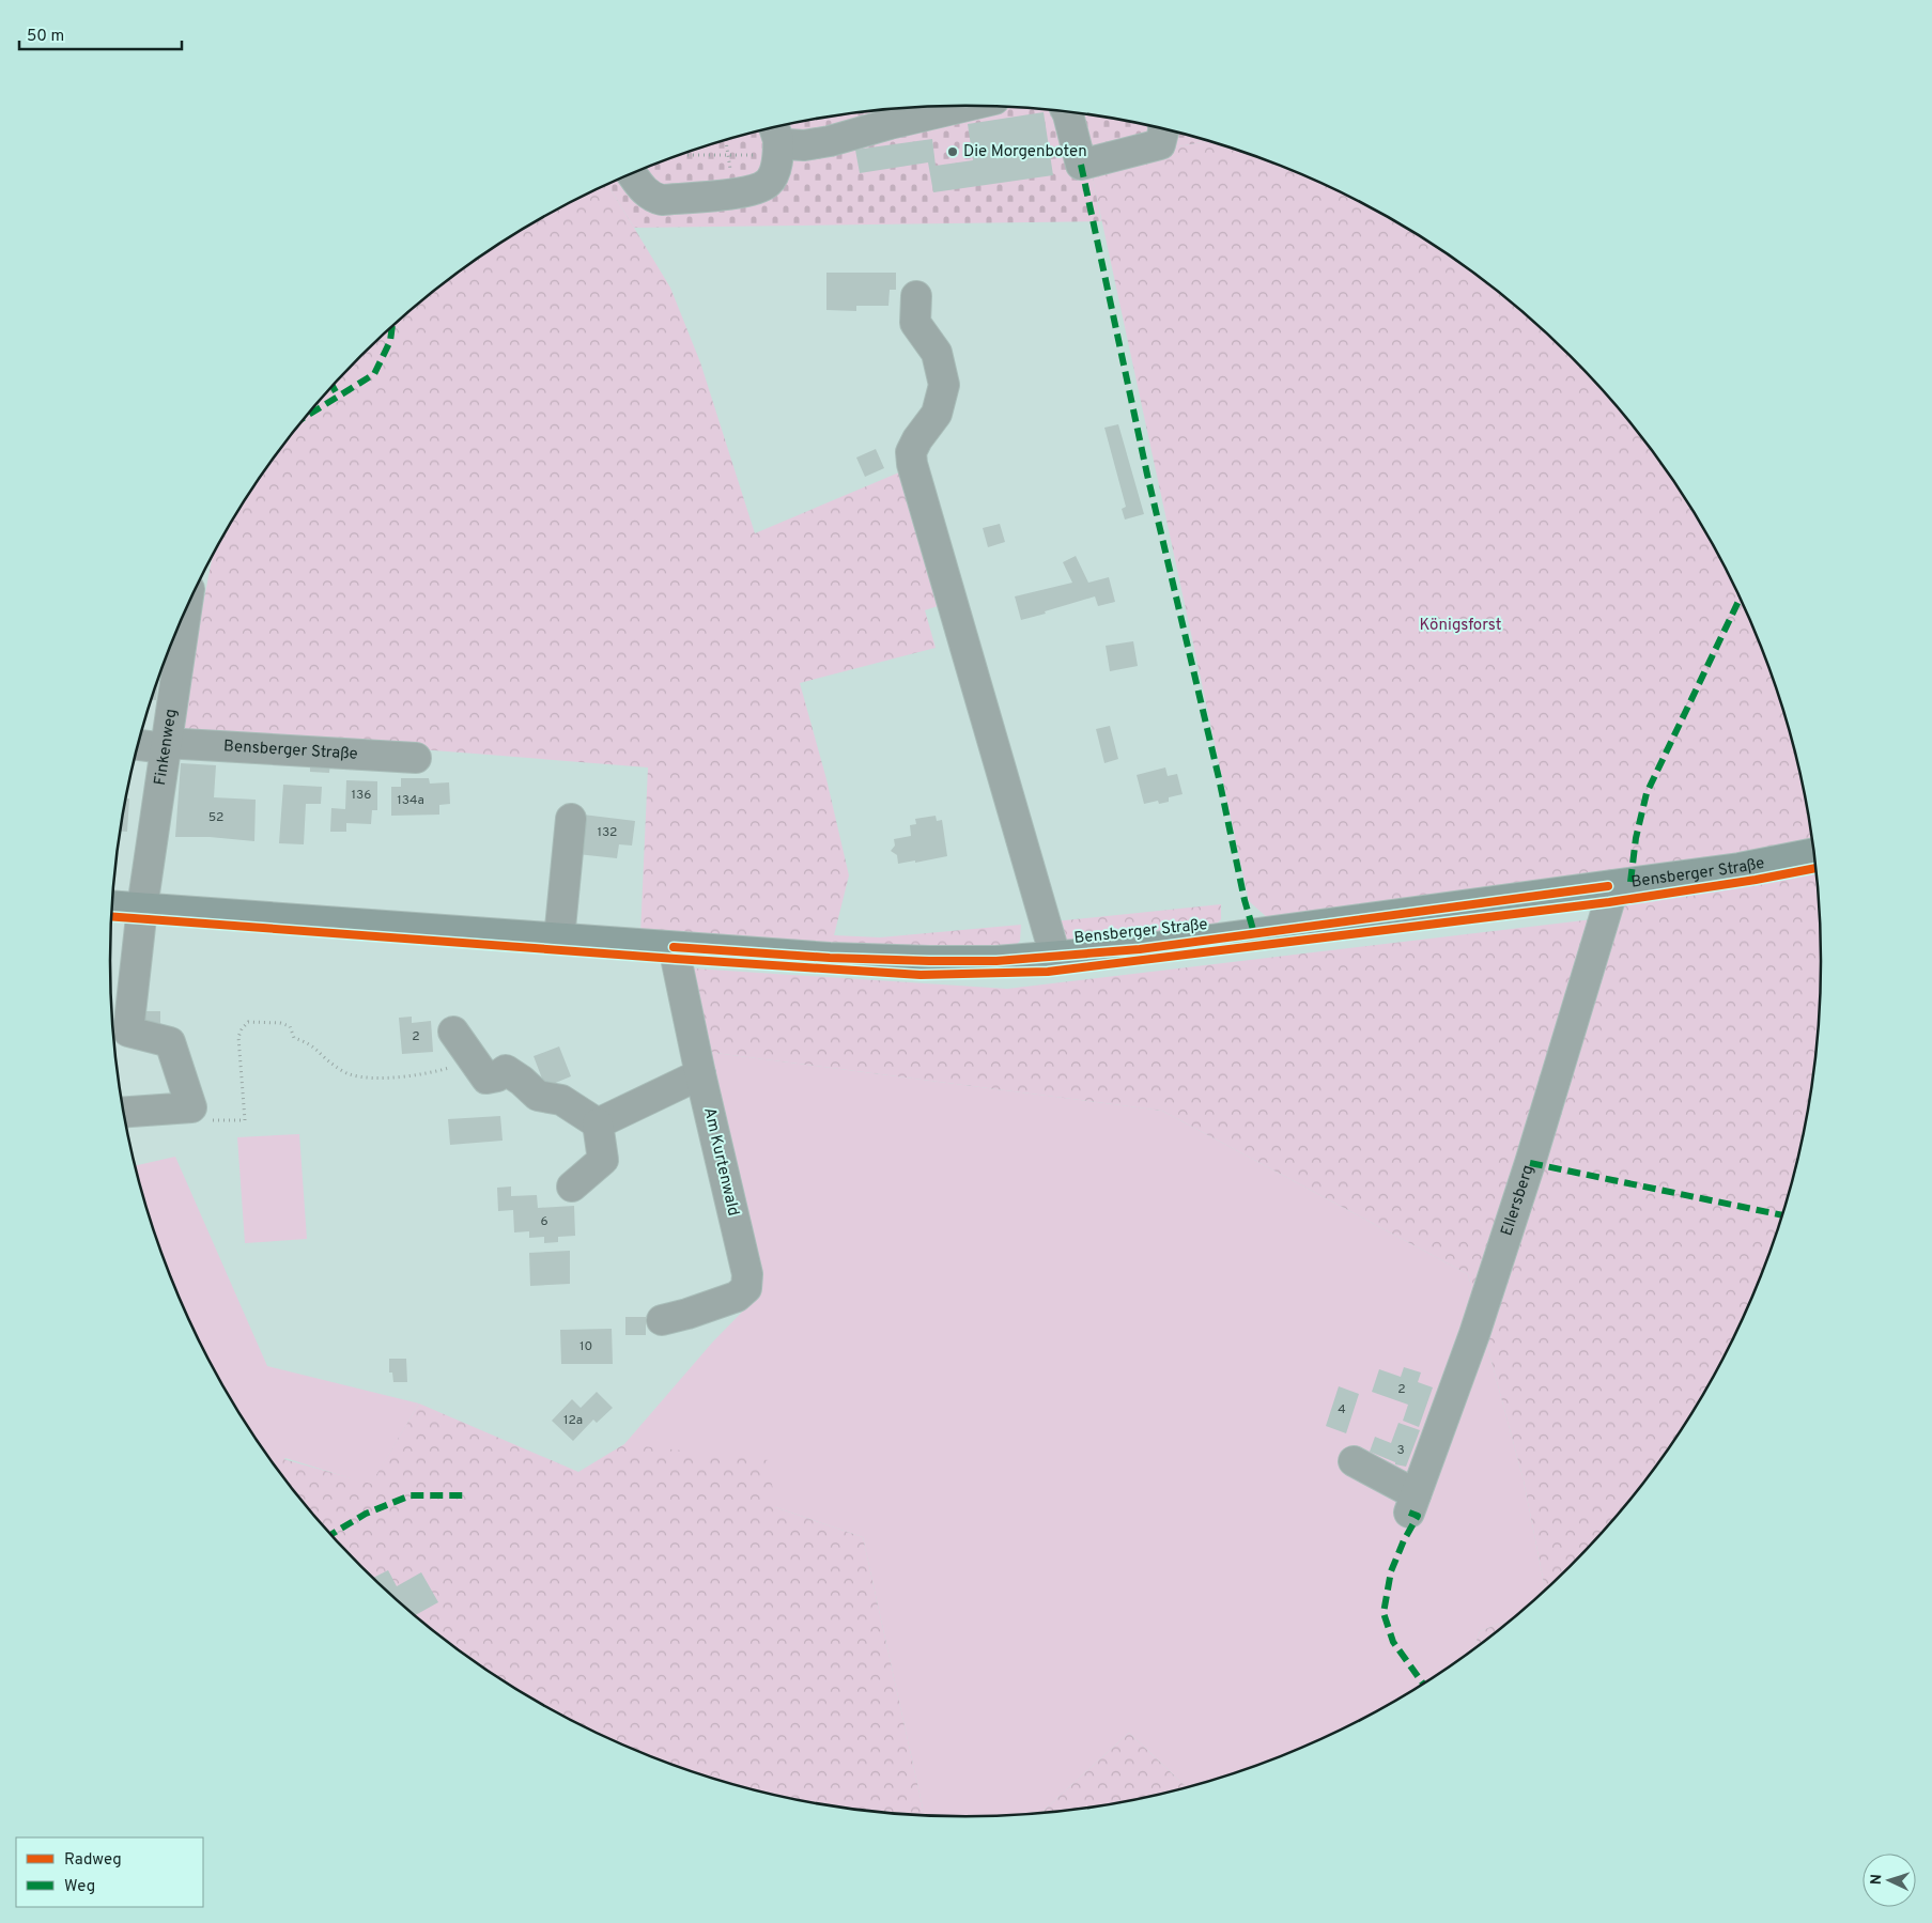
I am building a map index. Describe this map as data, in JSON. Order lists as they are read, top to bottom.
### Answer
{
  "streets": {
    "main road": ["Bensberger Straße"],
    "street": ["Finkenweg", "Am Kurtenwald", "Ellersberg"]
  },
  "crossings": [
    ["Finkenweg", "Bensberger Straße"],
    ["Bensberger Straße", "Am Kurtenwald"],
    ["Bensberger Straße", "Ellersberg"]
  ],
  "parks": ["Königsforst"],
  "places": ["Die Morgenboten"],
  "house_numbers": [
    "136",
    "134a",
    "52",
    "132",
    "2",
    "6",
    "10",
    "2",
    "4",
    "12a",
    "3"
  ],
  "legend": ["Radweg", "Weg"],
  "scale_bar": "50 m",
  "north": "left"
}
